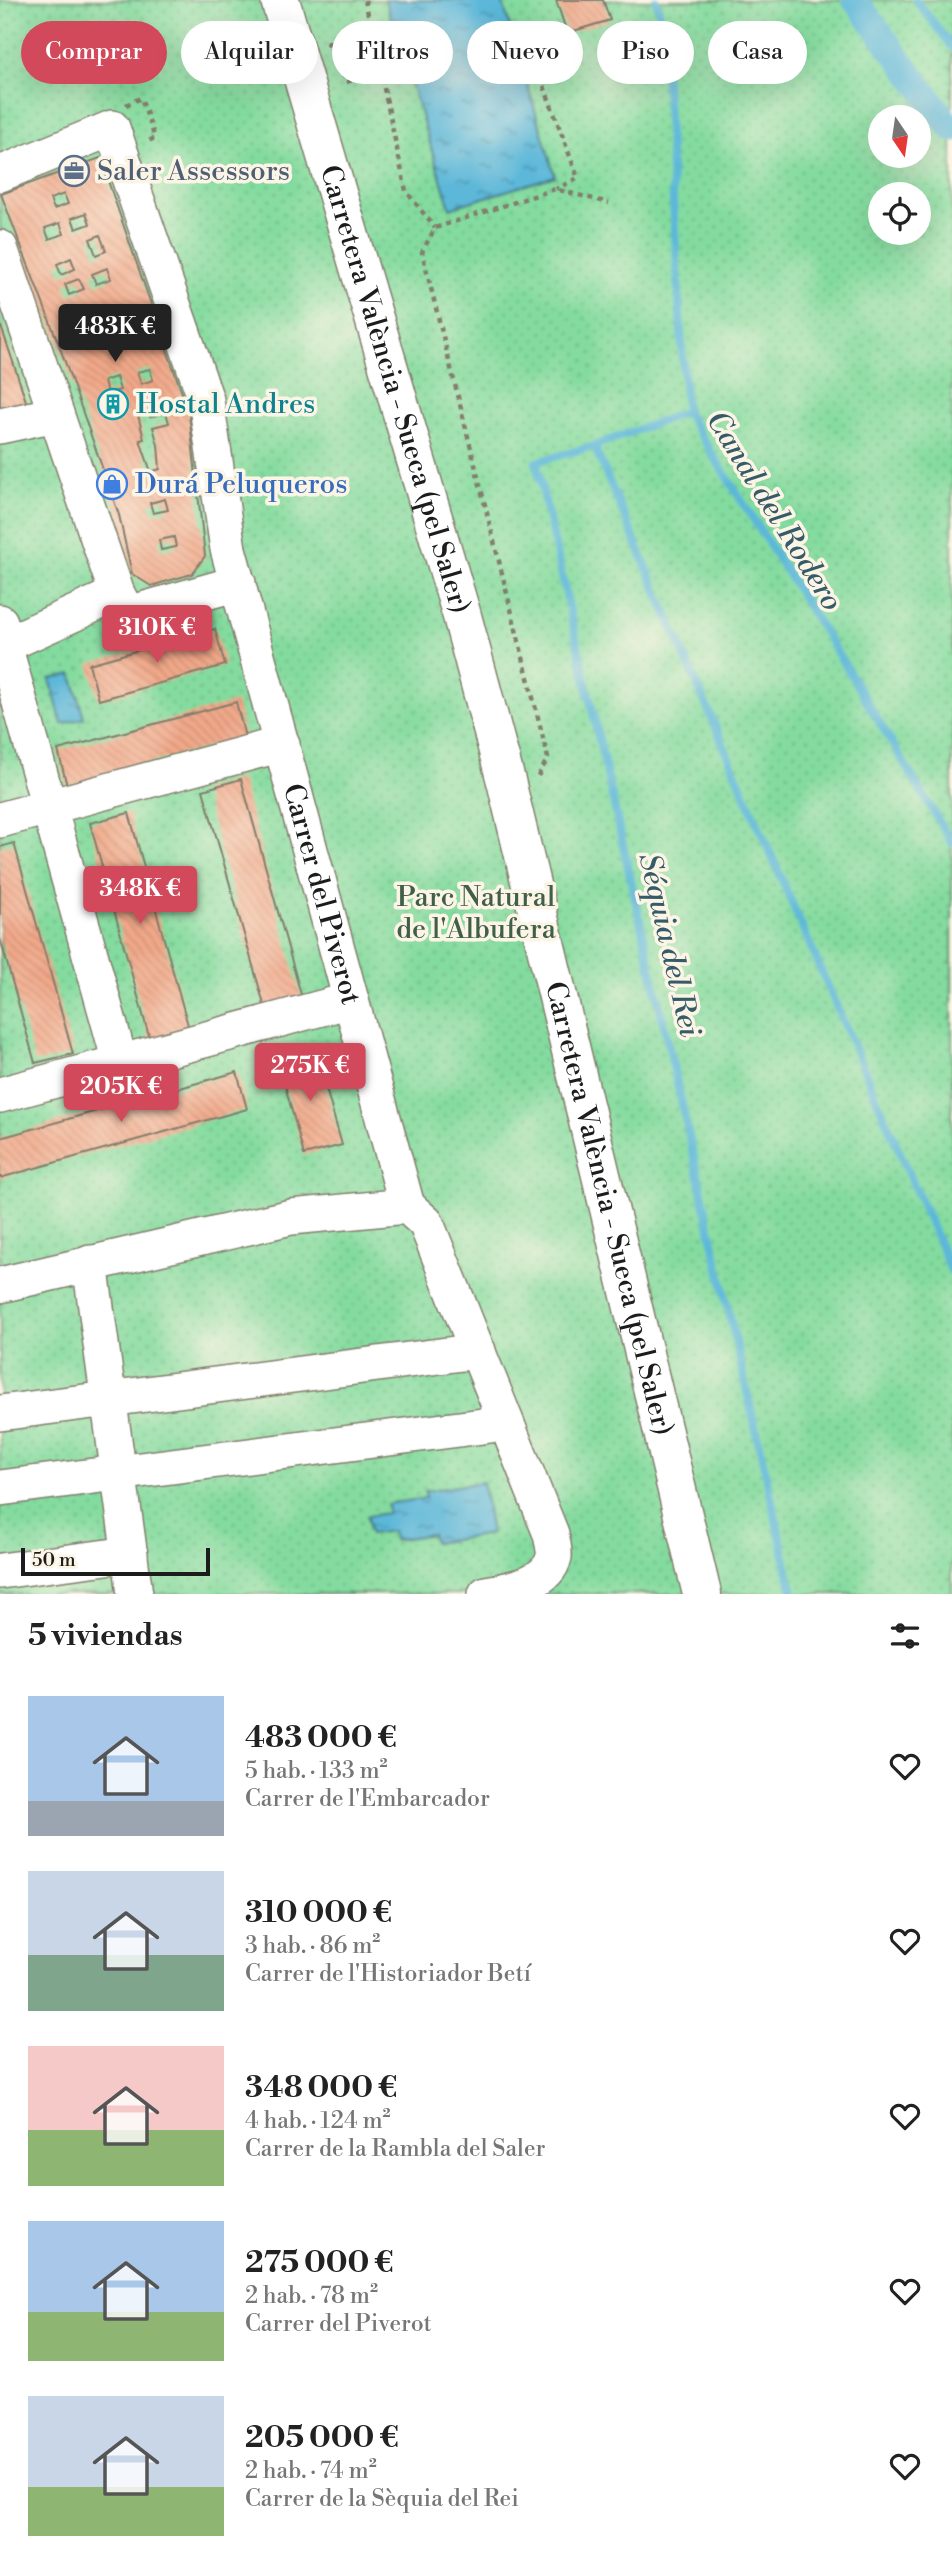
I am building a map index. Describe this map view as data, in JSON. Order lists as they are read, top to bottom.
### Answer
{
  "streets": {
    "main road": ["Carretera València - Sueca (pel Saler)"],
    "street": ["Carrer del Piverot"]
  },
  "water": ["Canal del Rodero", "Séquia del Rei"],
  "parks": ["Parc Natural de l'Albufera"],
  "places": {
    "office": ["Saler Assessors"],
    "building": ["Hostal Andres"],
    "shop": ["Durá Peluqueros"]
  },
  "scale_bar": "50 m",
  "north": "bottom",
  "page": {
    "chip": [
      "Comprar",
      "Alquilar",
      "Filtros",
      "Nuevo",
      "Piso",
      "Casa"
    ],
    "price": [
      "483K €",
      "310K €",
      "348K €",
      "275K €",
      "205K €"
    ],
    "scale": "50 m",
    "heading": "5 viviendas",
    "list": [
      {
        "name": "483 000 €",
        "note": "5 hab. · 133 m² · Carrer de l'Embarcador"
      },
      {
        "name": "310 000 €",
        "note": "3 hab. · 86 m² · Carrer de l'Historiador Betí"
      },
      {
        "name": "348 000 €",
        "note": "4 hab. · 124 m² · Carrer de la Rambla del Saler"
      },
      {
        "name": "275 000 €",
        "note": "2 hab. · 78 m² · Carrer del Piverot"
      },
      {
        "name": "205 000 €",
        "note": "2 hab. · 74 m² · Carrer de la Sèquia del Rei"
      }
    ]
  }
}
